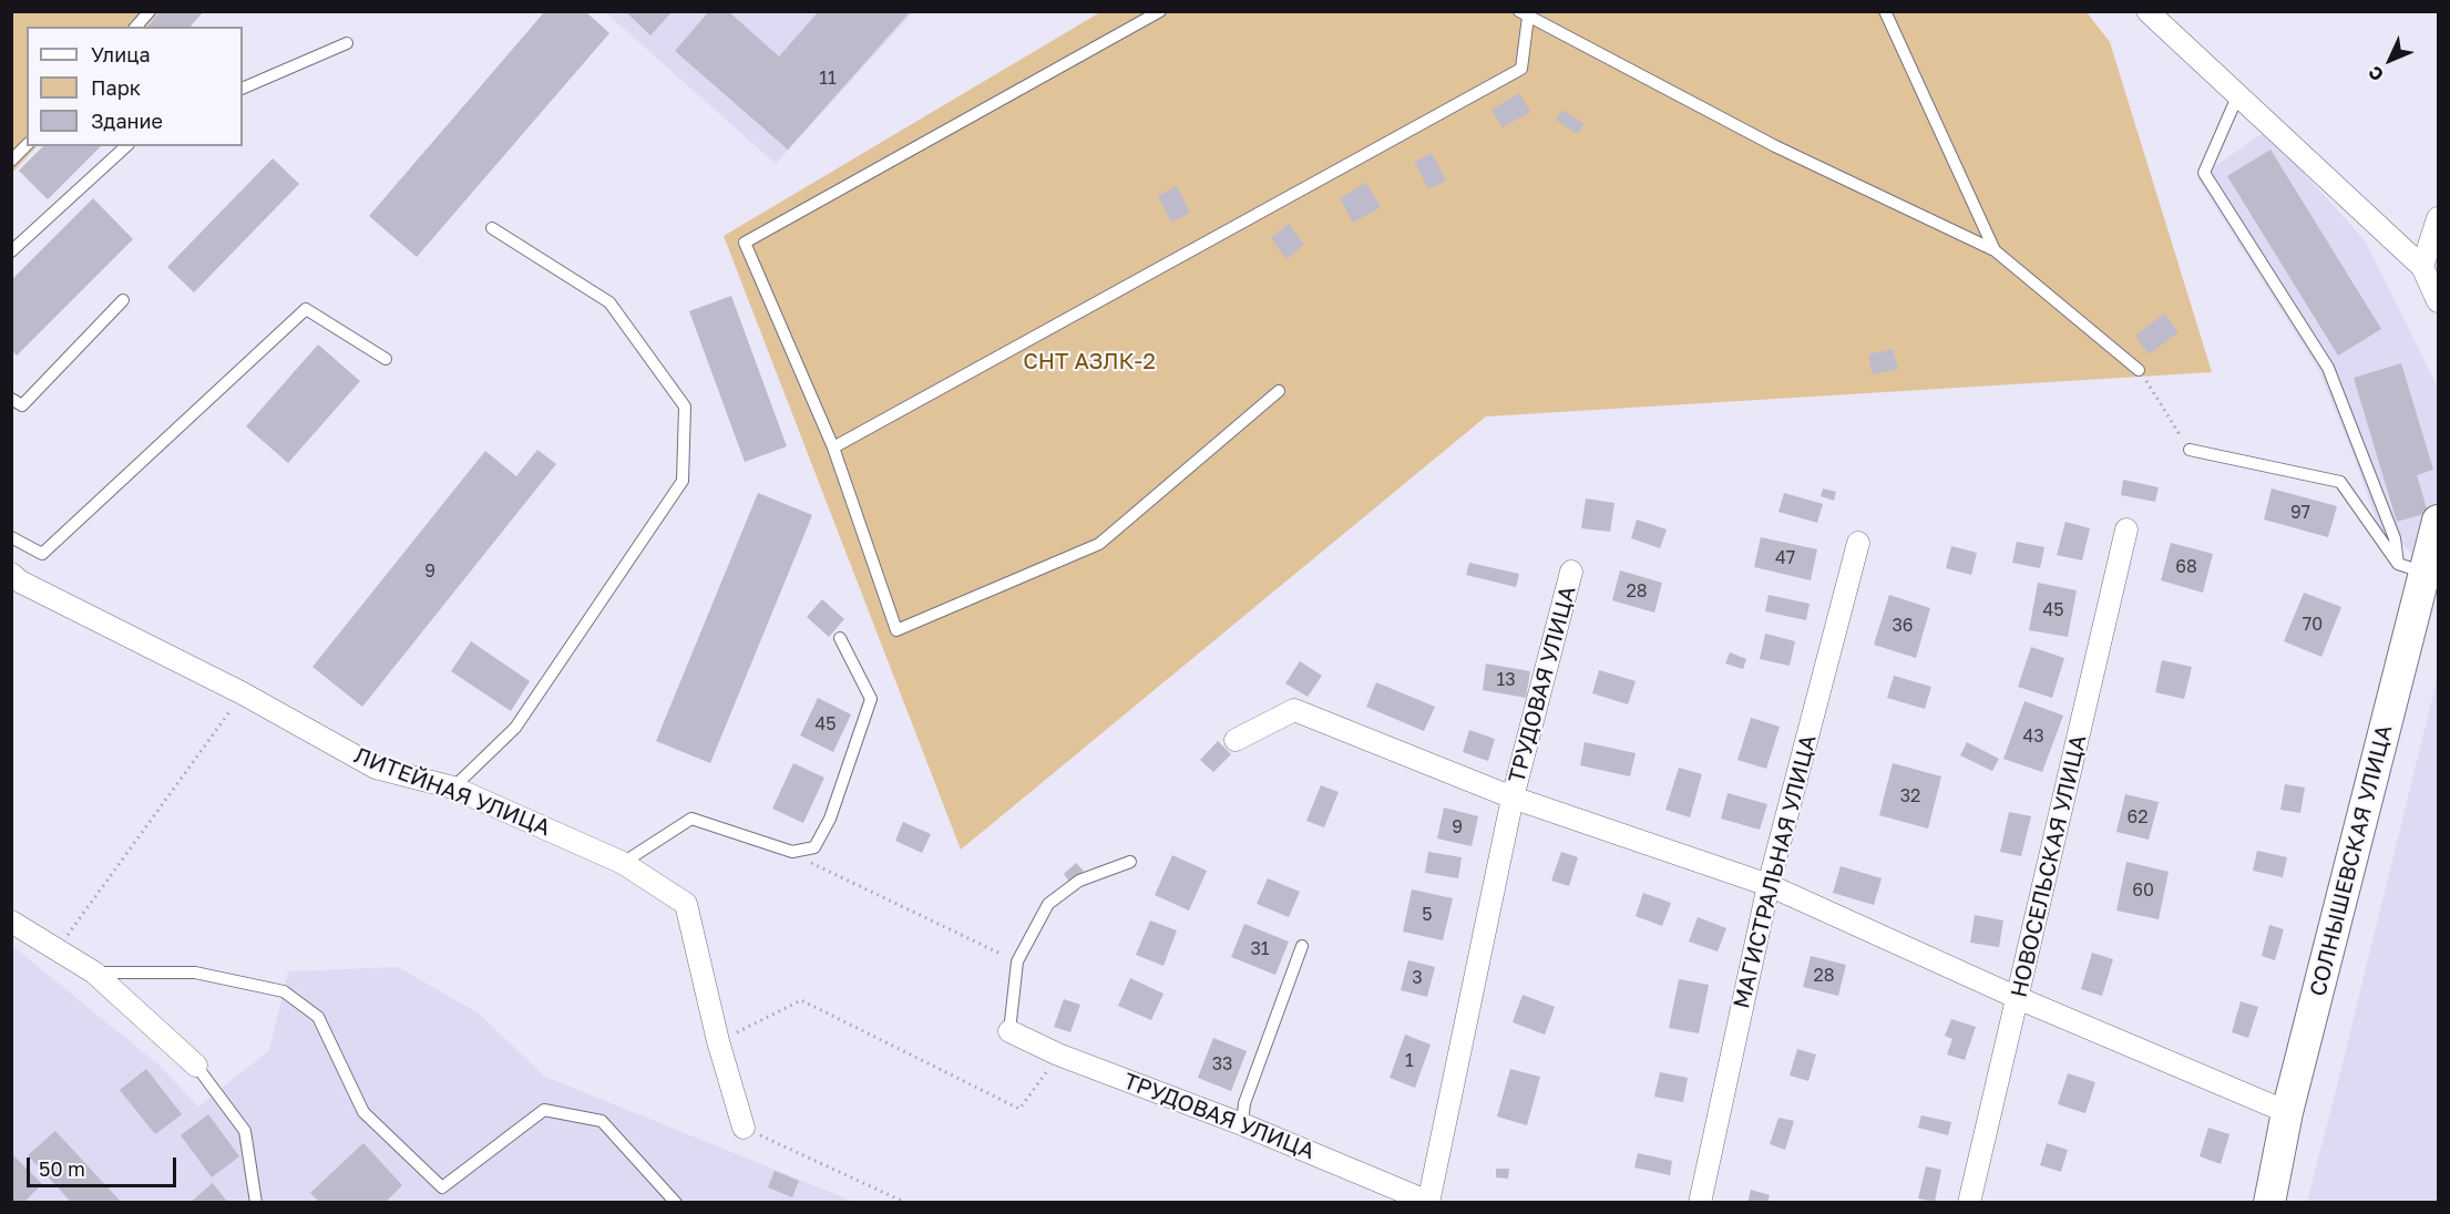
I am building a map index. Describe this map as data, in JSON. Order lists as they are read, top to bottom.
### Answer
{
  "streets": {
    "street": [
      "ТРУДОВАЯ УЛИЦА",
      "ЛИТЕЙНАЯ УЛИЦА",
      "СОЛНЫШЕВСКАЯ УЛИЦА",
      "НОВОСЕЛЬСКАЯ УЛИЦА",
      "МАГИСТРАЛЬНАЯ УЛИЦА"
    ]
  },
  "parks": ["СНТ АЗЛК-2"],
  "house_numbers": [
    "11",
    "97",
    "47",
    "68",
    "9",
    "28",
    "45",
    "70",
    "36",
    "13",
    "45",
    "43",
    "32",
    "62",
    "9",
    "60",
    "5",
    "31",
    "28",
    "3",
    "1",
    "33"
  ],
  "legend": ["Улица", "Парк", "Здание"],
  "scale_bar": "50 m",
  "north": "bottom left"
}
